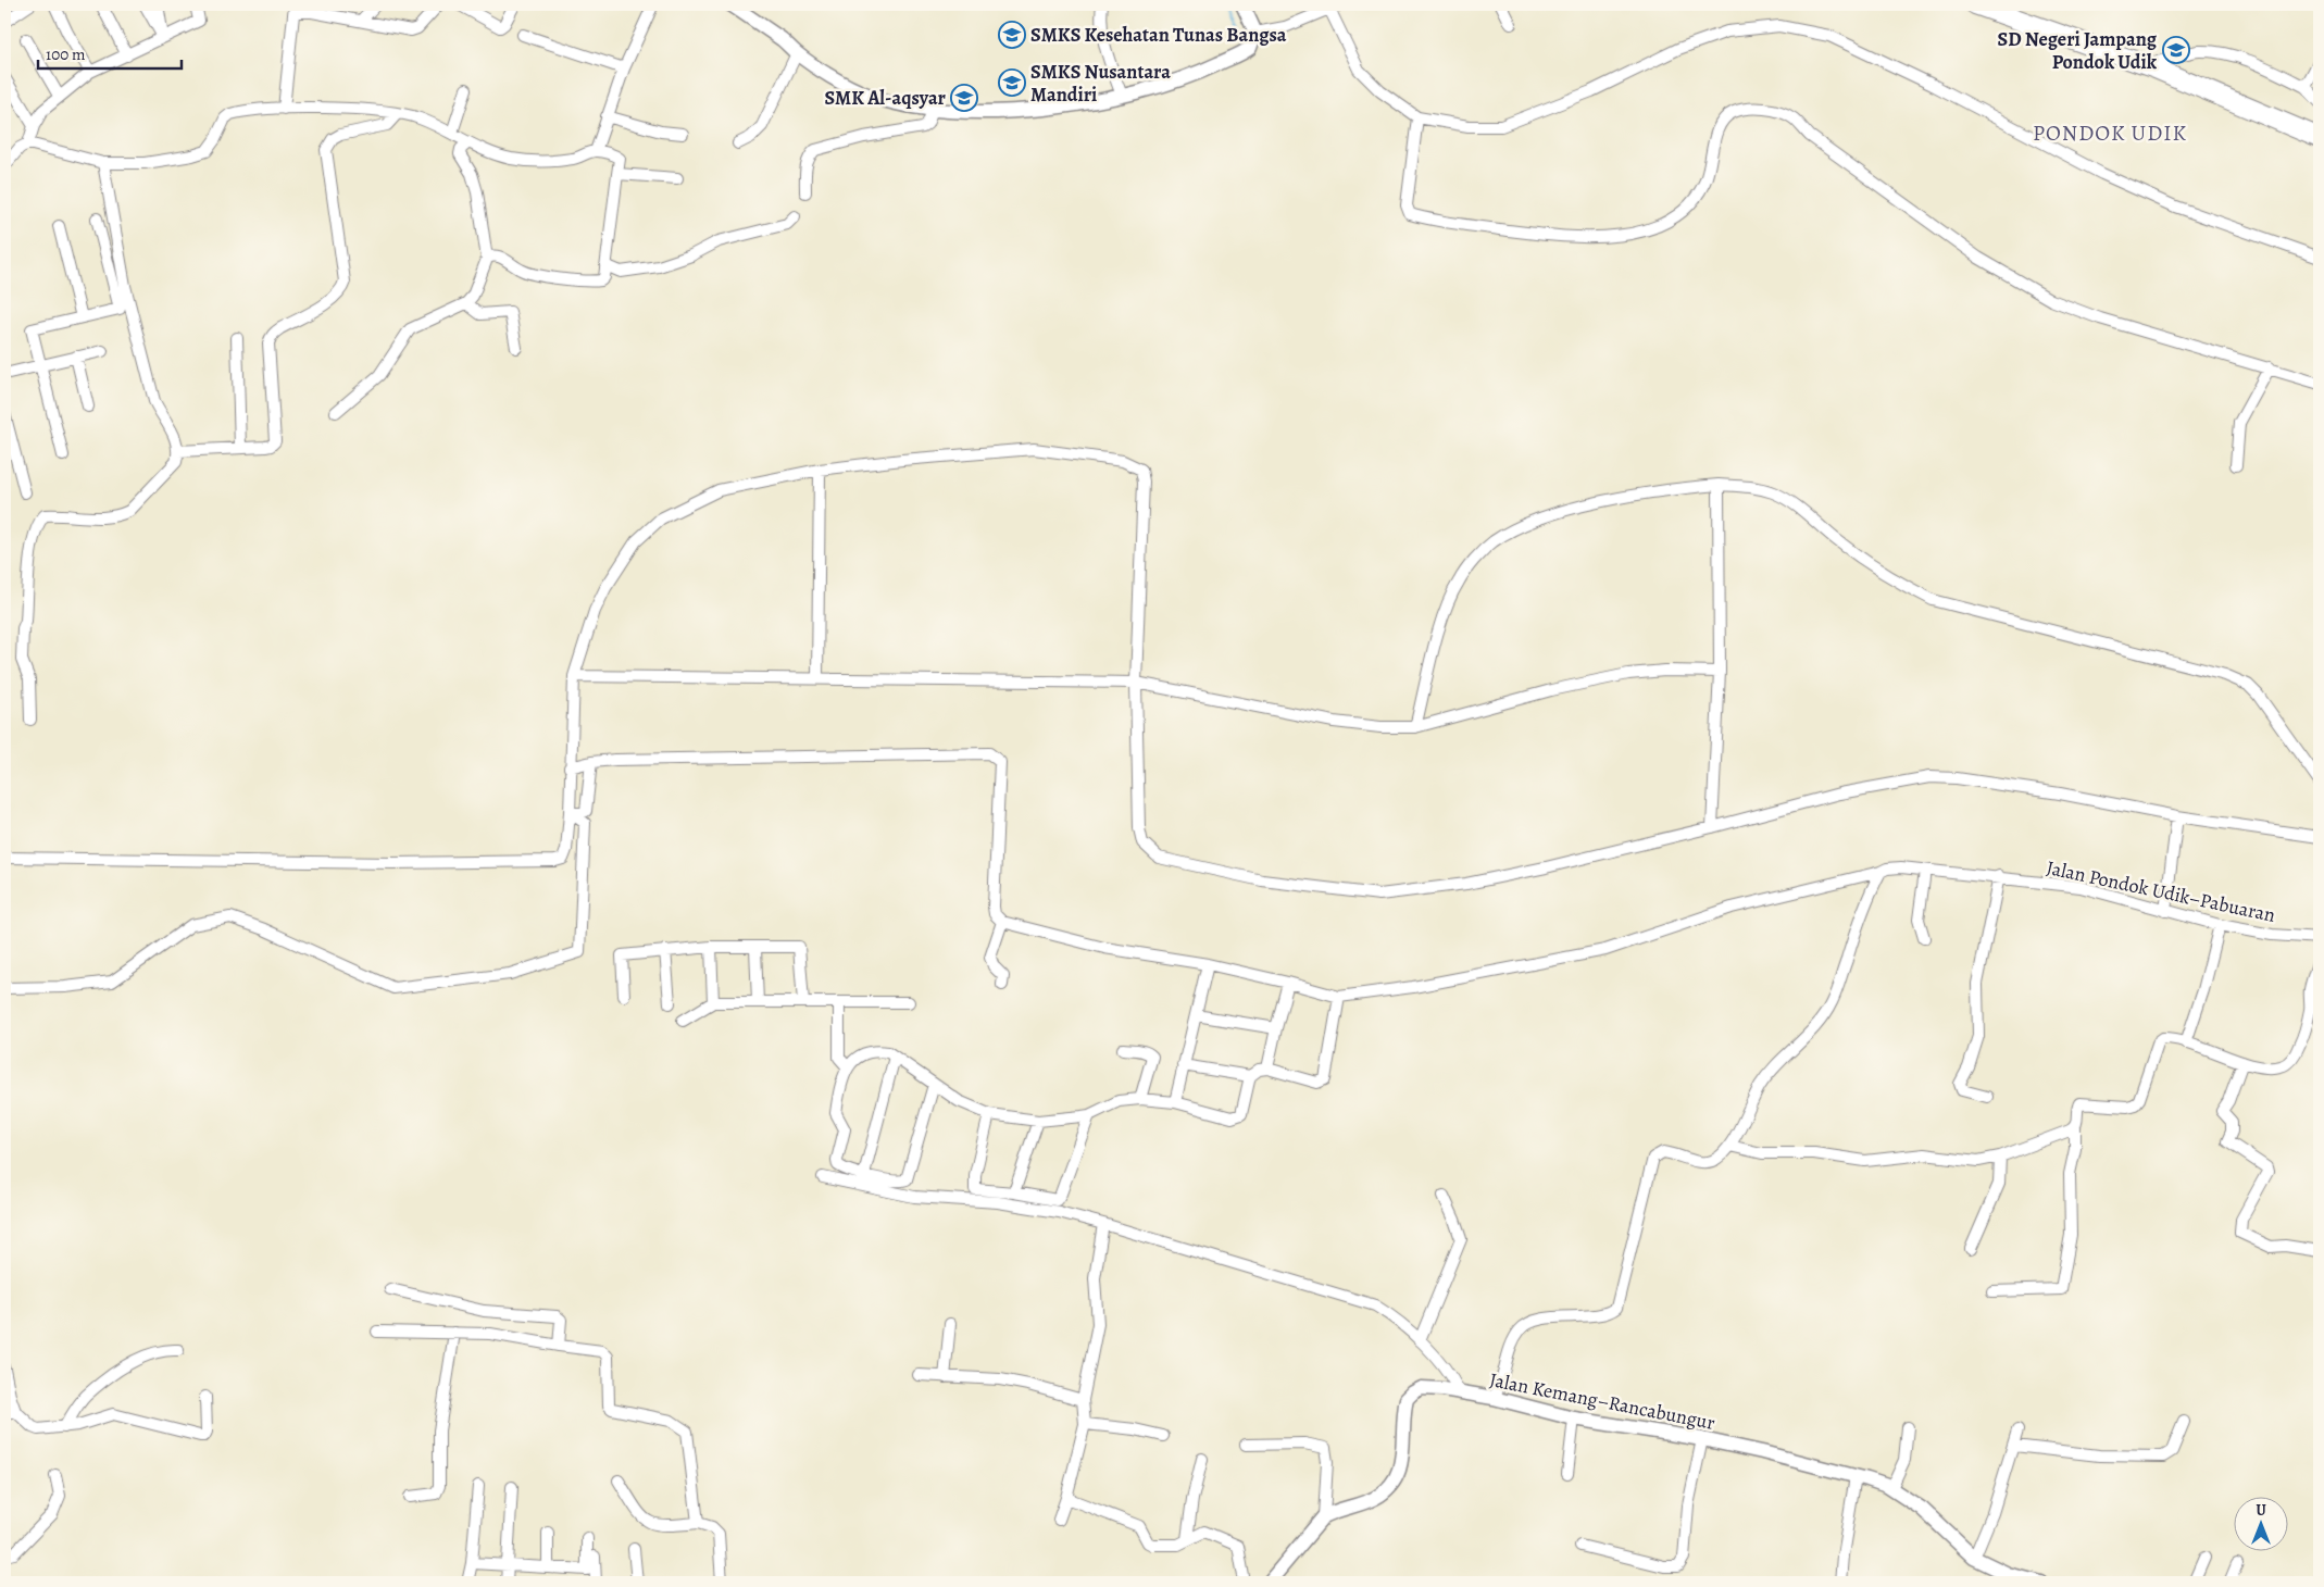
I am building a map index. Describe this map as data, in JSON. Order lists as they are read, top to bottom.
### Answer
{
  "streets": {
    "street": ["Jalan Pondok Udik–Pabuaran", "Jalan Kemang–Rancabungur"]
  },
  "districts": ["PONDOK UDIK"],
  "places": {
    "school or university": [
      "SMKS Kesehatan Tunas Bangsa",
      "SD Negeri Jampang Pondok Udik",
      "SMKS Nusantara Mandiri",
      "SMK Al-aqsyar"
    ]
  },
  "scale_bar": "100 m",
  "north": "top"
}
